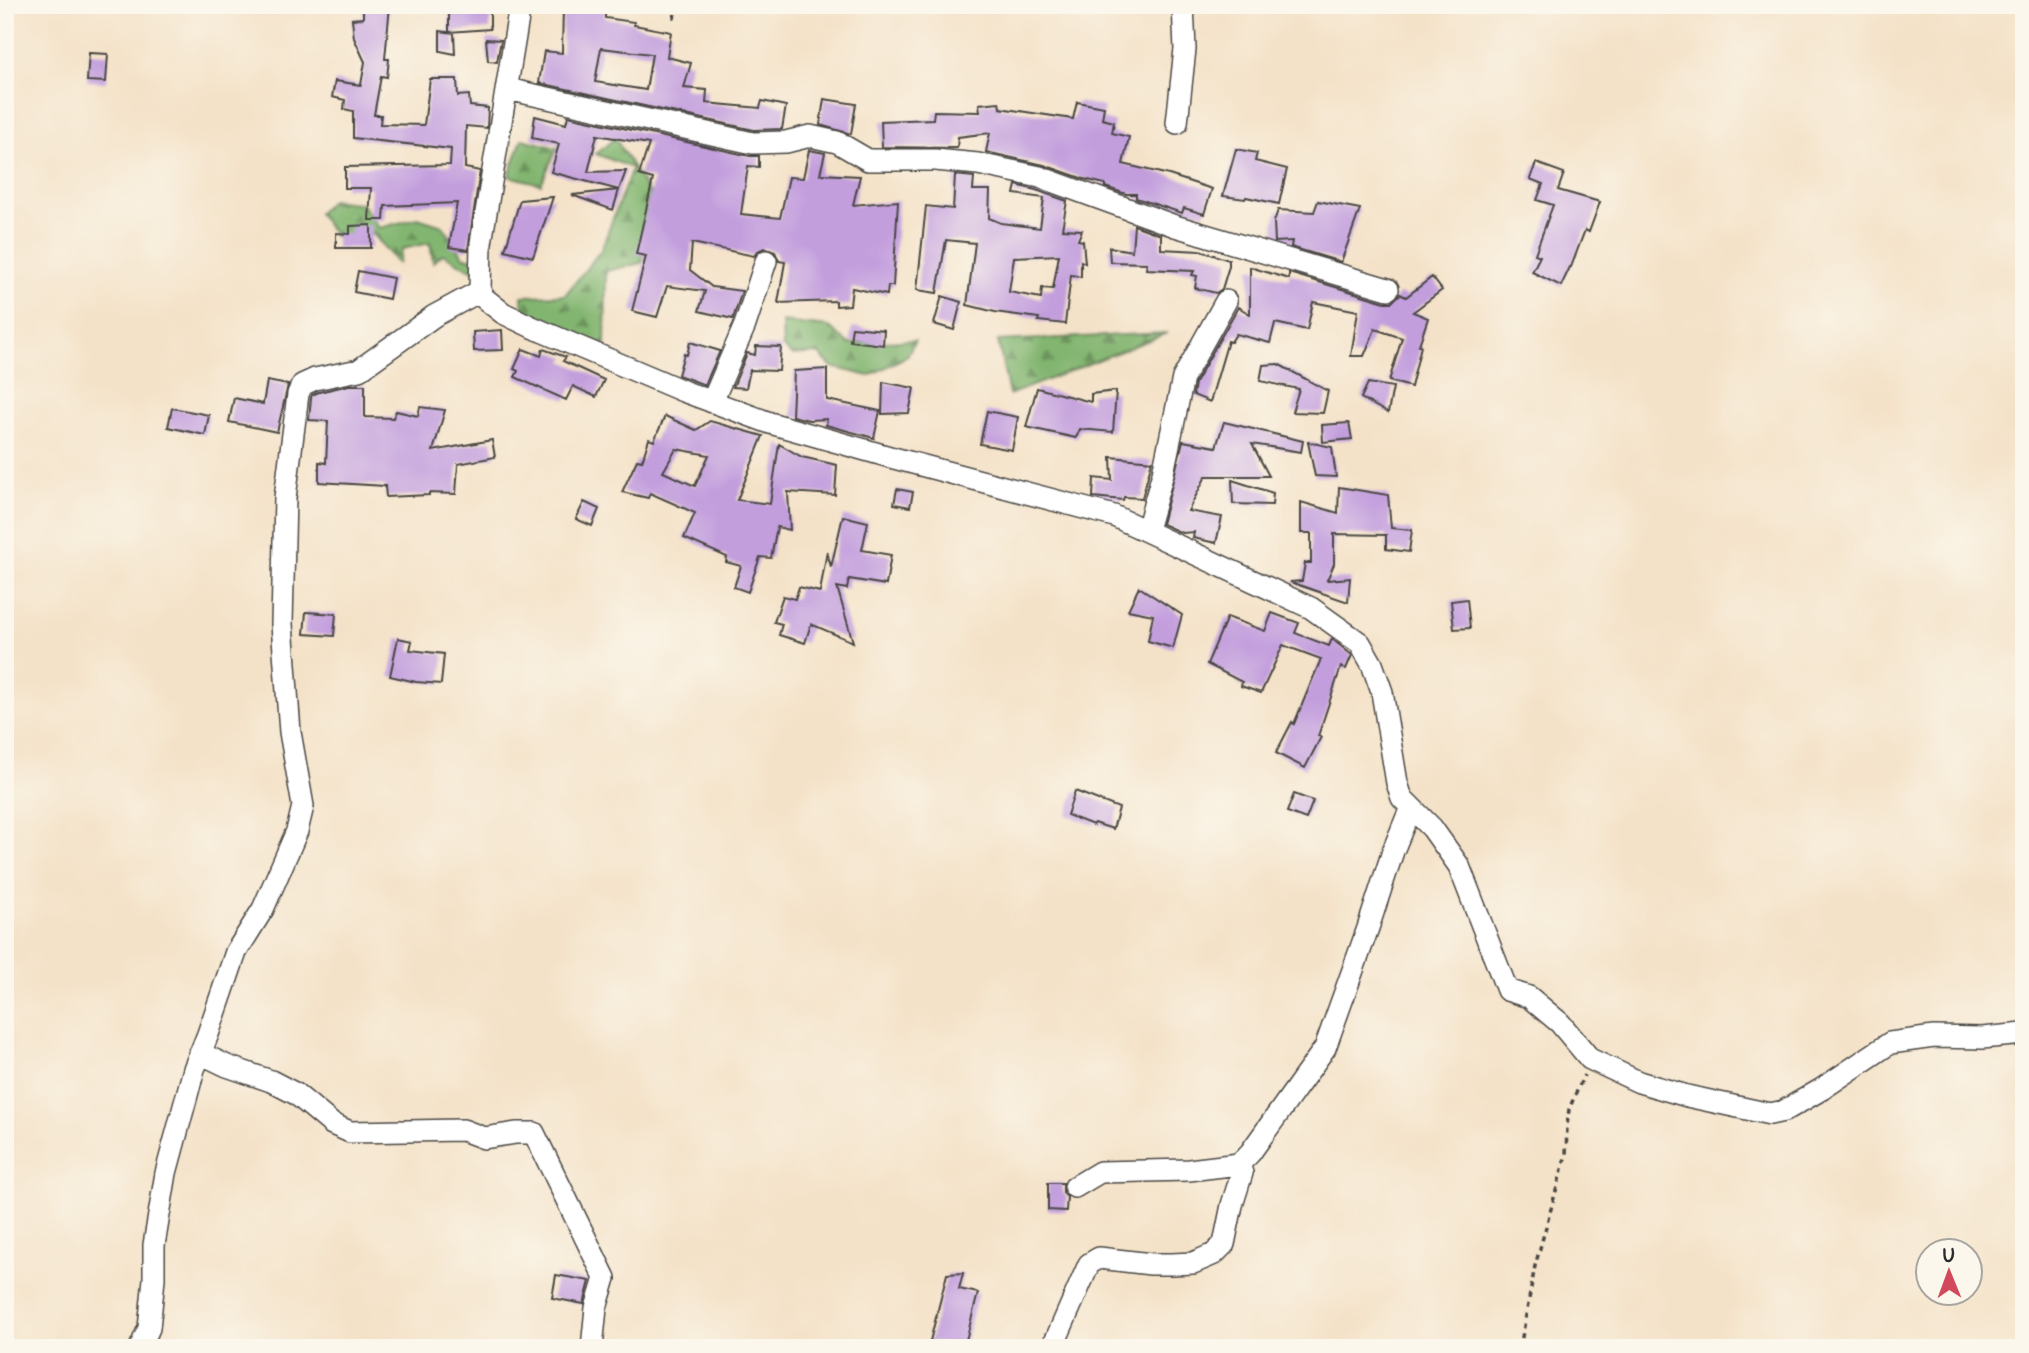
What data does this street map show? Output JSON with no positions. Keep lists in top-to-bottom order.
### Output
{
  "north": "top"
}
